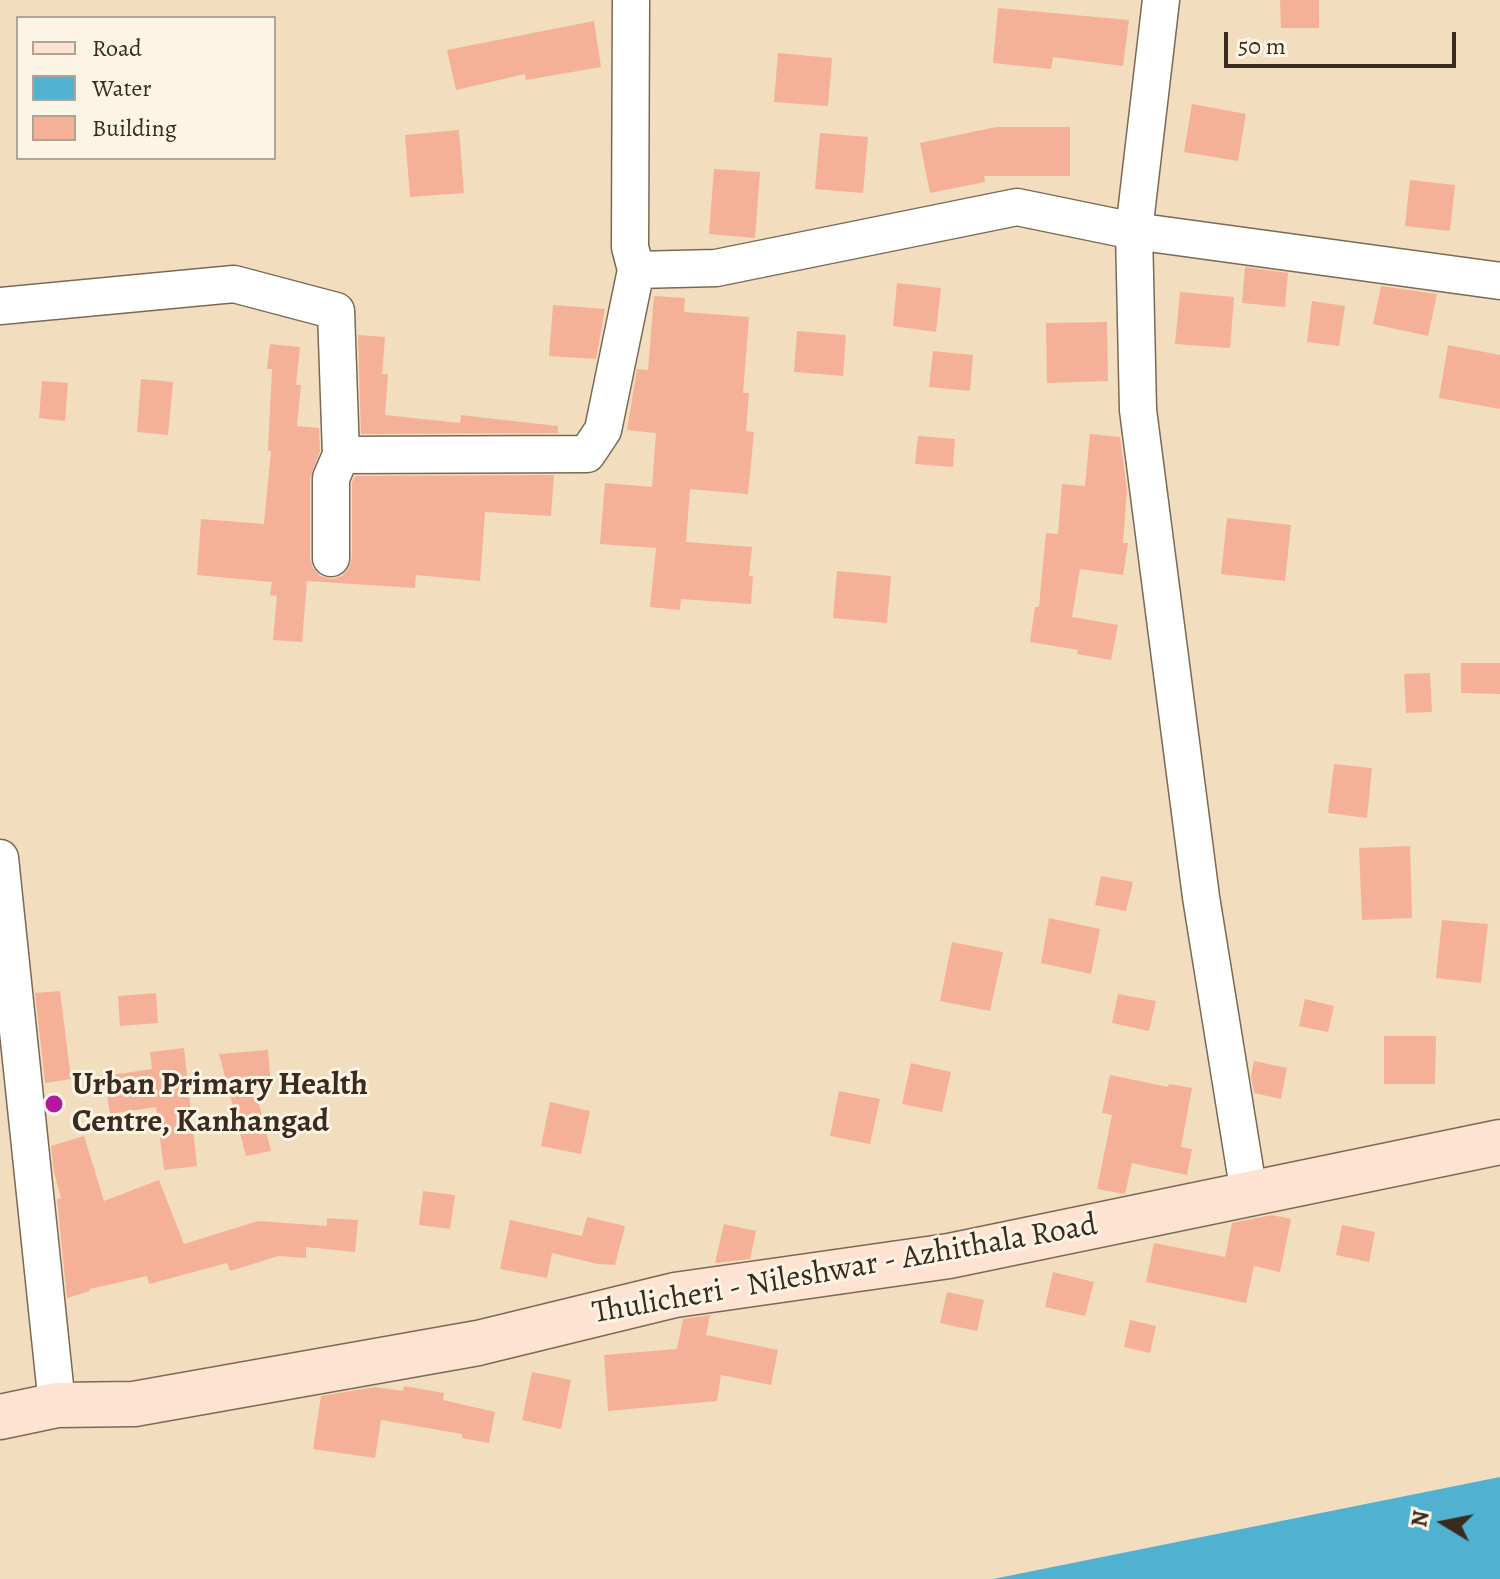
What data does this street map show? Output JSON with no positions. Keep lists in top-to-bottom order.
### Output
{
  "streets": {
    "main road": ["Thulicheri - Nileshwar - Azhithala Road"]
  },
  "places": ["Urban Primary Health Centre, Kanhangad"],
  "legend": ["Road", "Water", "Building"],
  "scale_bar": "50 m",
  "north": "left"
}
